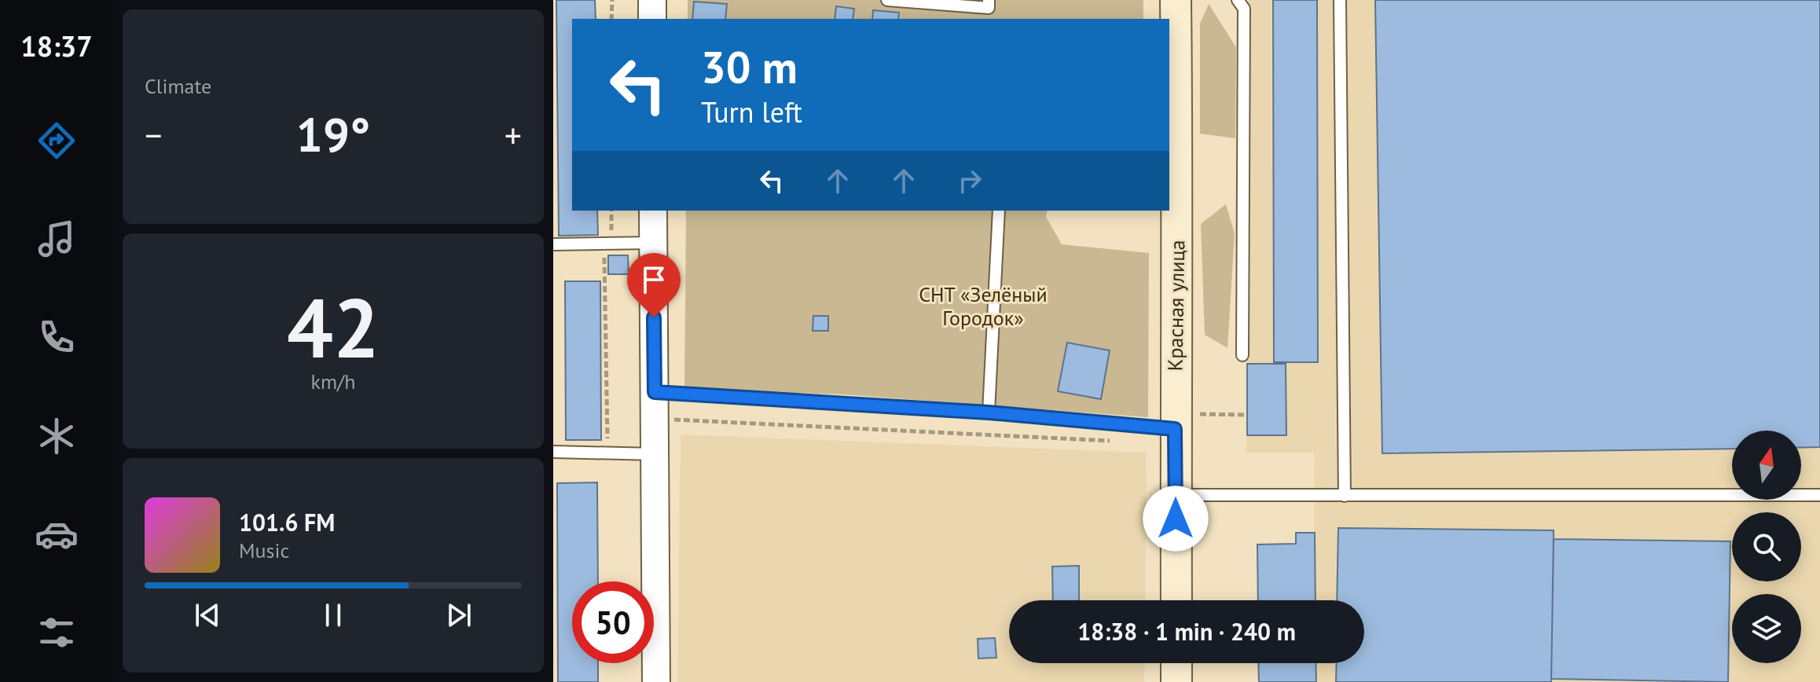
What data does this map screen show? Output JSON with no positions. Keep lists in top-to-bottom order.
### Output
{
  "streets": {
    "main road": ["Красная улица"]
  },
  "parks": ["СНТ «Зелёный Городок»"],
  "north": "top",
  "page": {
    "tabs": "18:37",
    "tile": [
      "Climate",
      ["42", "km/h"]
    ],
    "turn": ["30 m", "Turn left"],
    "heat": ["−", "19°", "+"],
    "song": ["101.6 FM", "Music"],
    "limit": "50",
    "trip": "18:38 · 1 min · 240 m"
  }
}
